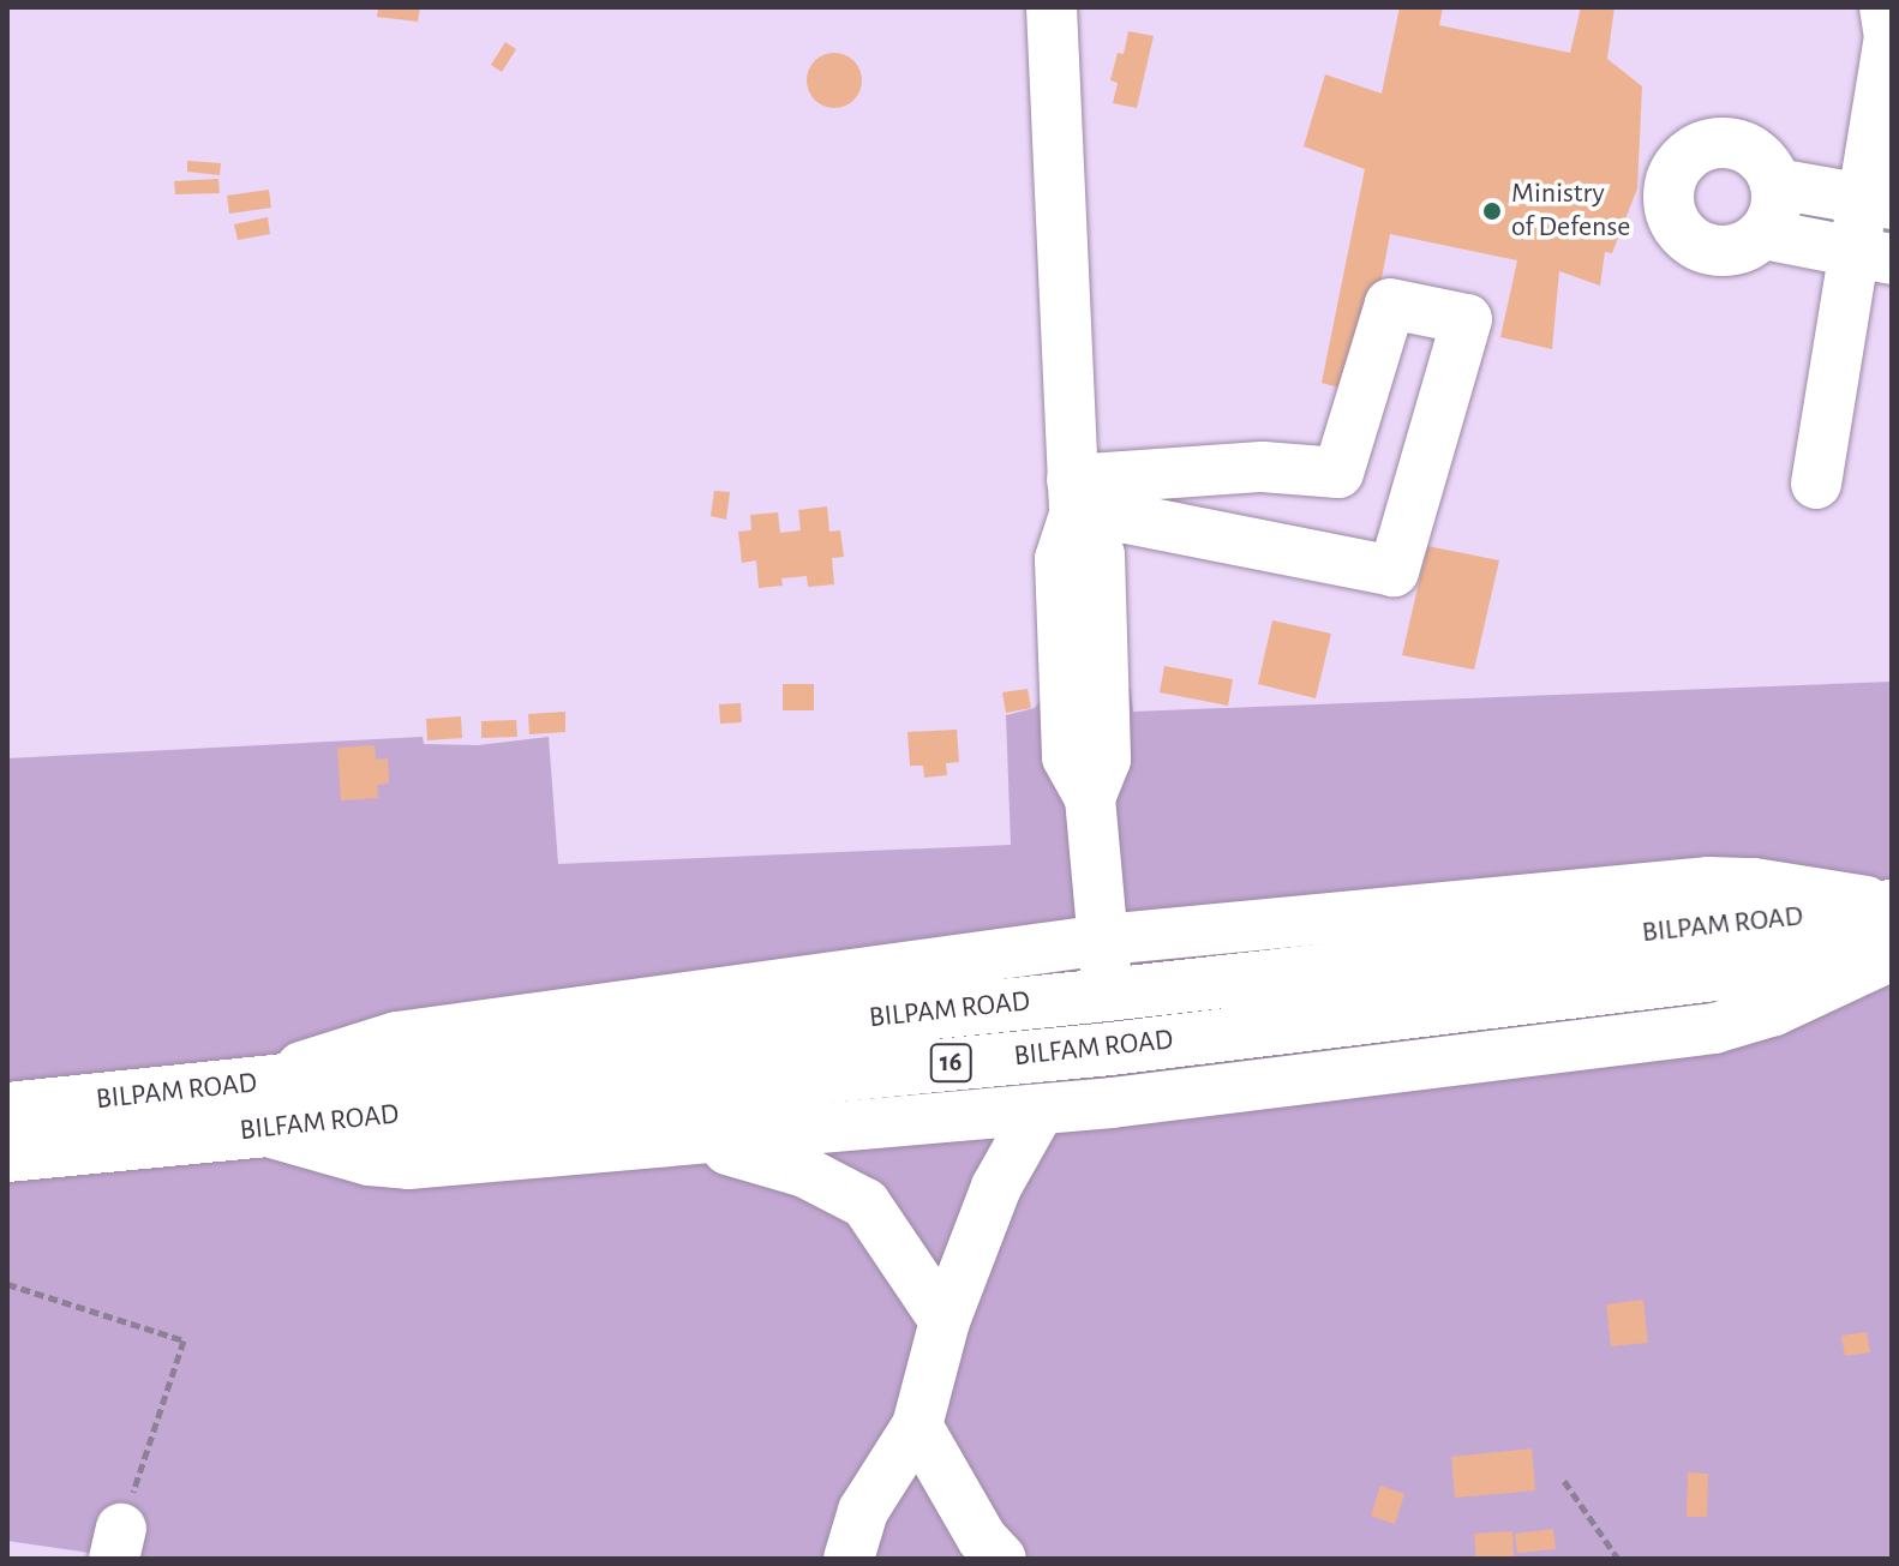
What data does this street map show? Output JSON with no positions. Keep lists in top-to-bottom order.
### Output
{
  "streets": {
    "main road": ["BILPAM ROAD", "BILFAM ROAD", "16"]
  },
  "crossings": [
    ["BILPAM ROAD", "BILFAM ROAD"]
  ],
  "places": ["Ministry of Defense"]
}
